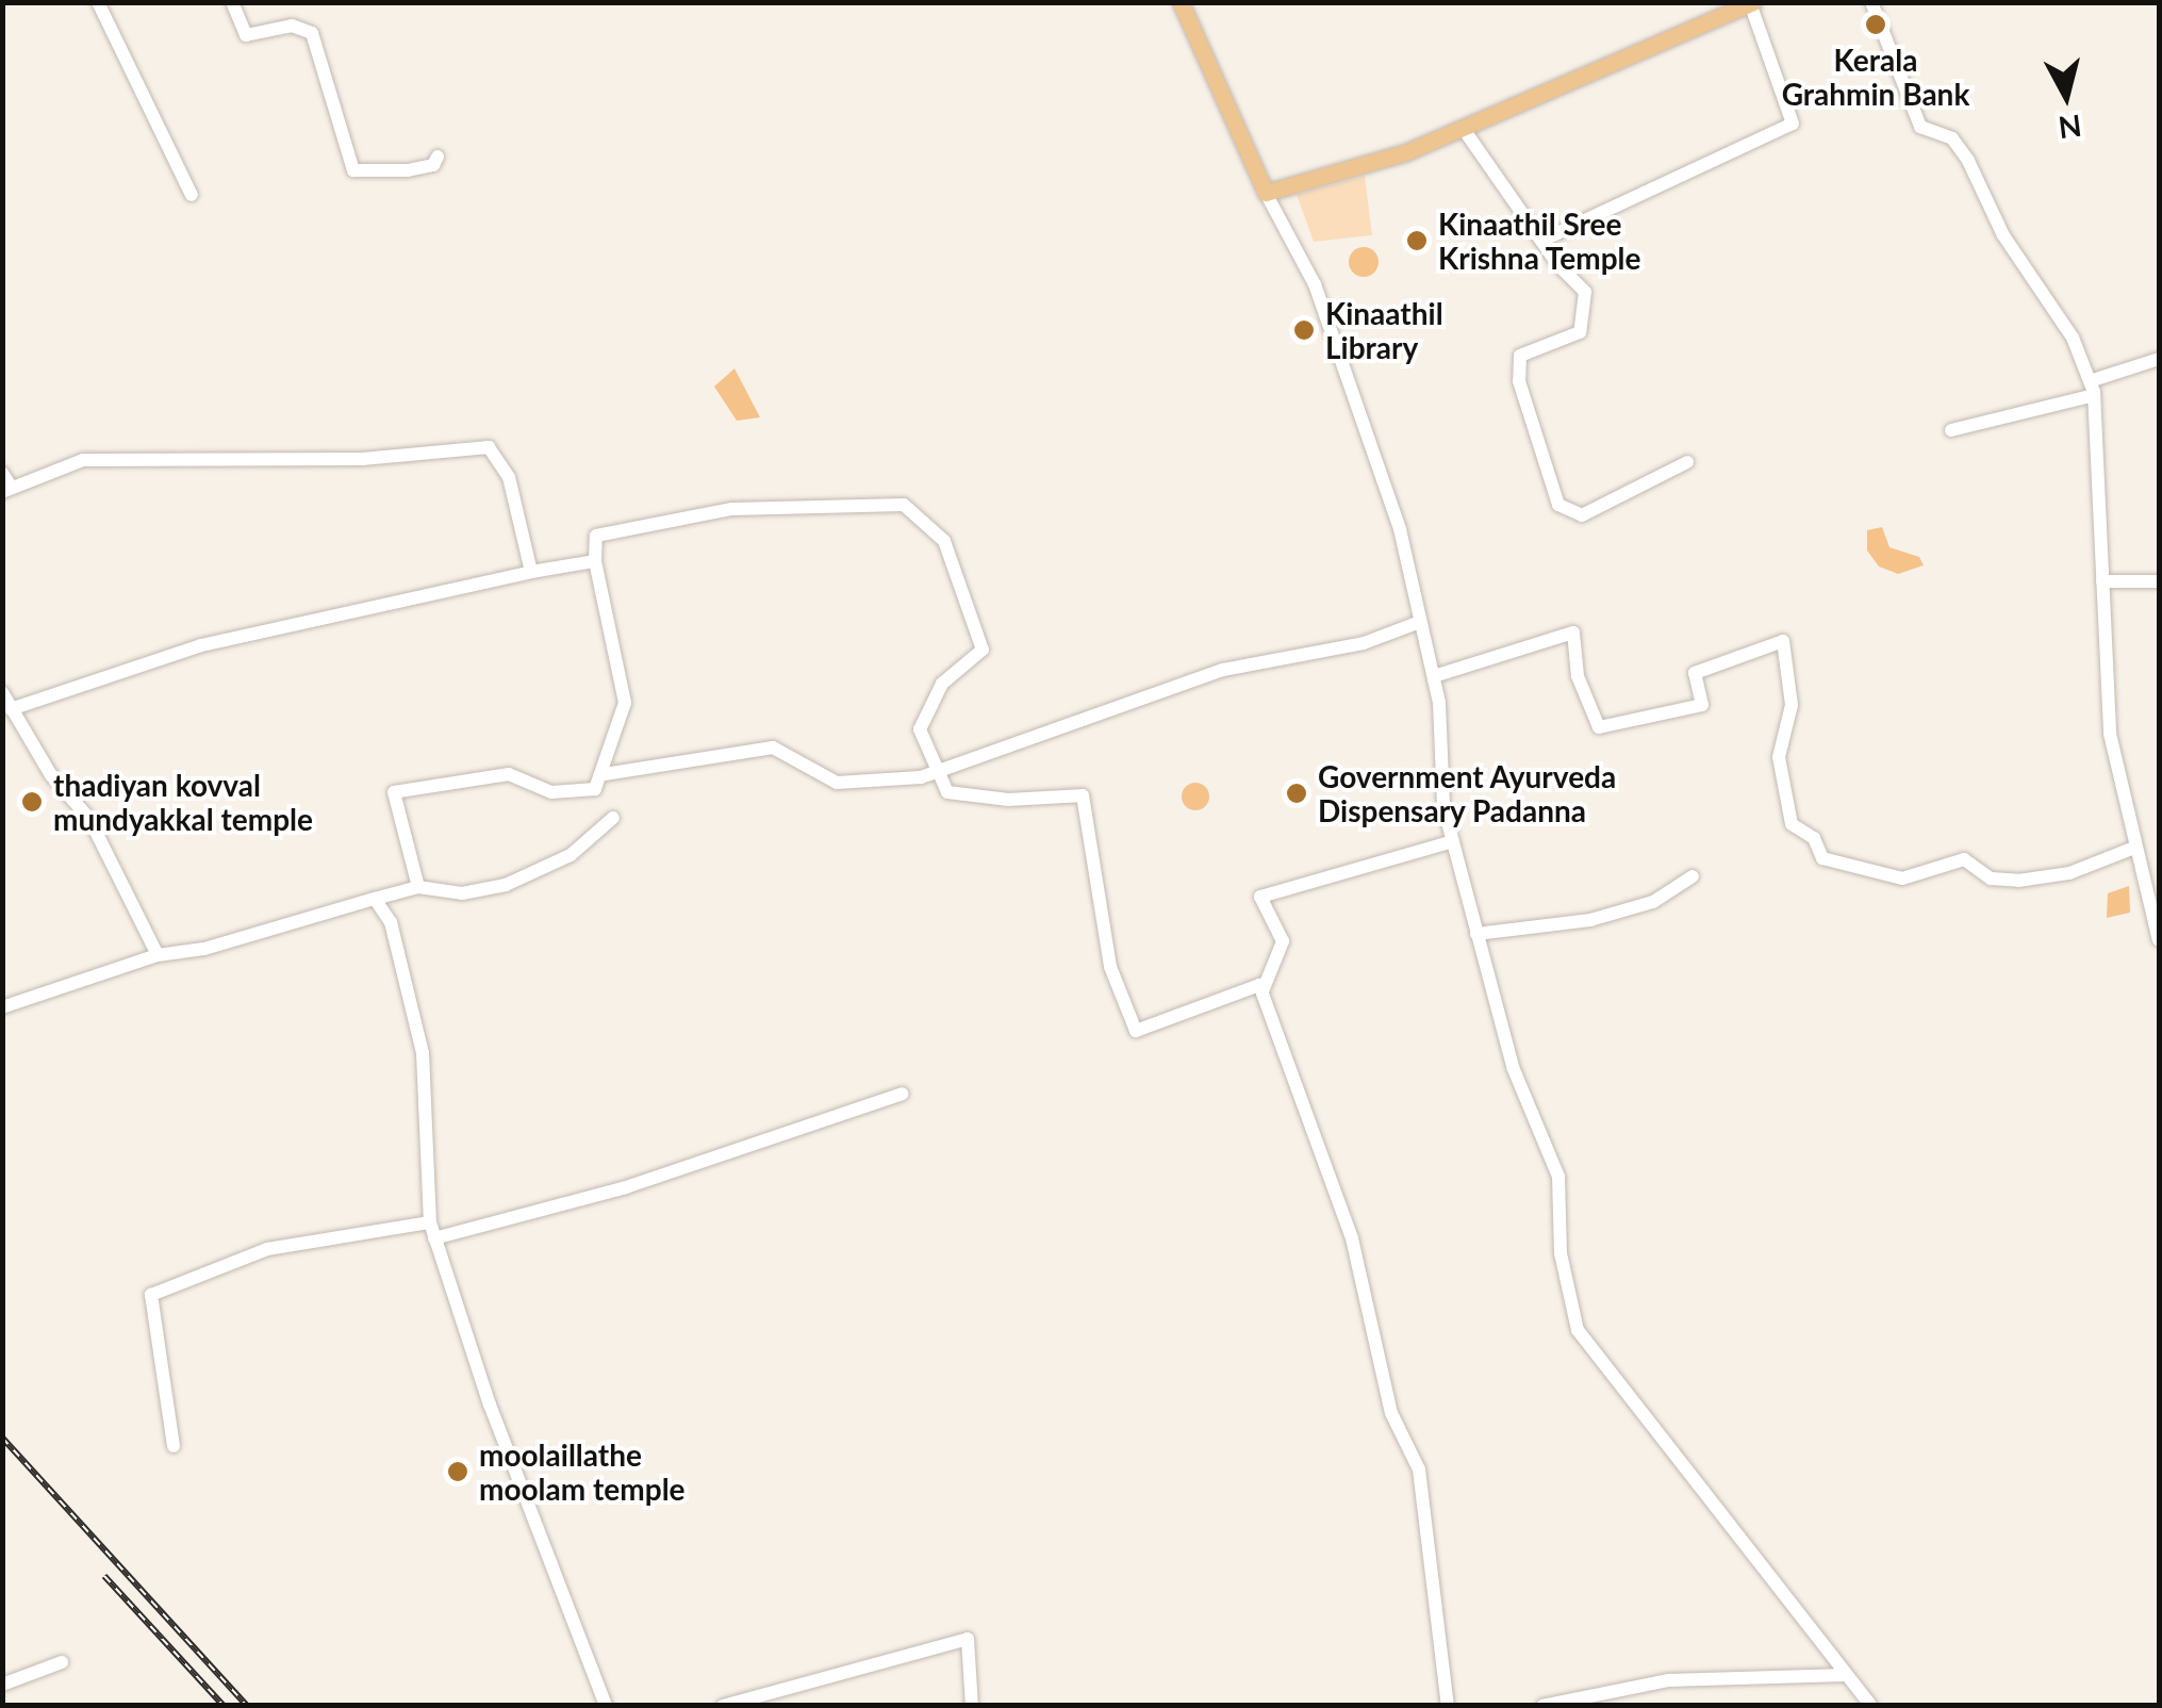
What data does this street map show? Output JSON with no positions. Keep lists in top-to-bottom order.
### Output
{
  "places": [
    "Kerala Grahmin Bank",
    "Kinaathil Sree Krishna Temple",
    "Kinaathil Library",
    "Government Ayurveda Dispensary Padanna",
    "thadiyan kovval mundyakkal temple",
    "moolaillathe moolam temple"
  ],
  "north": "bottom"
}
